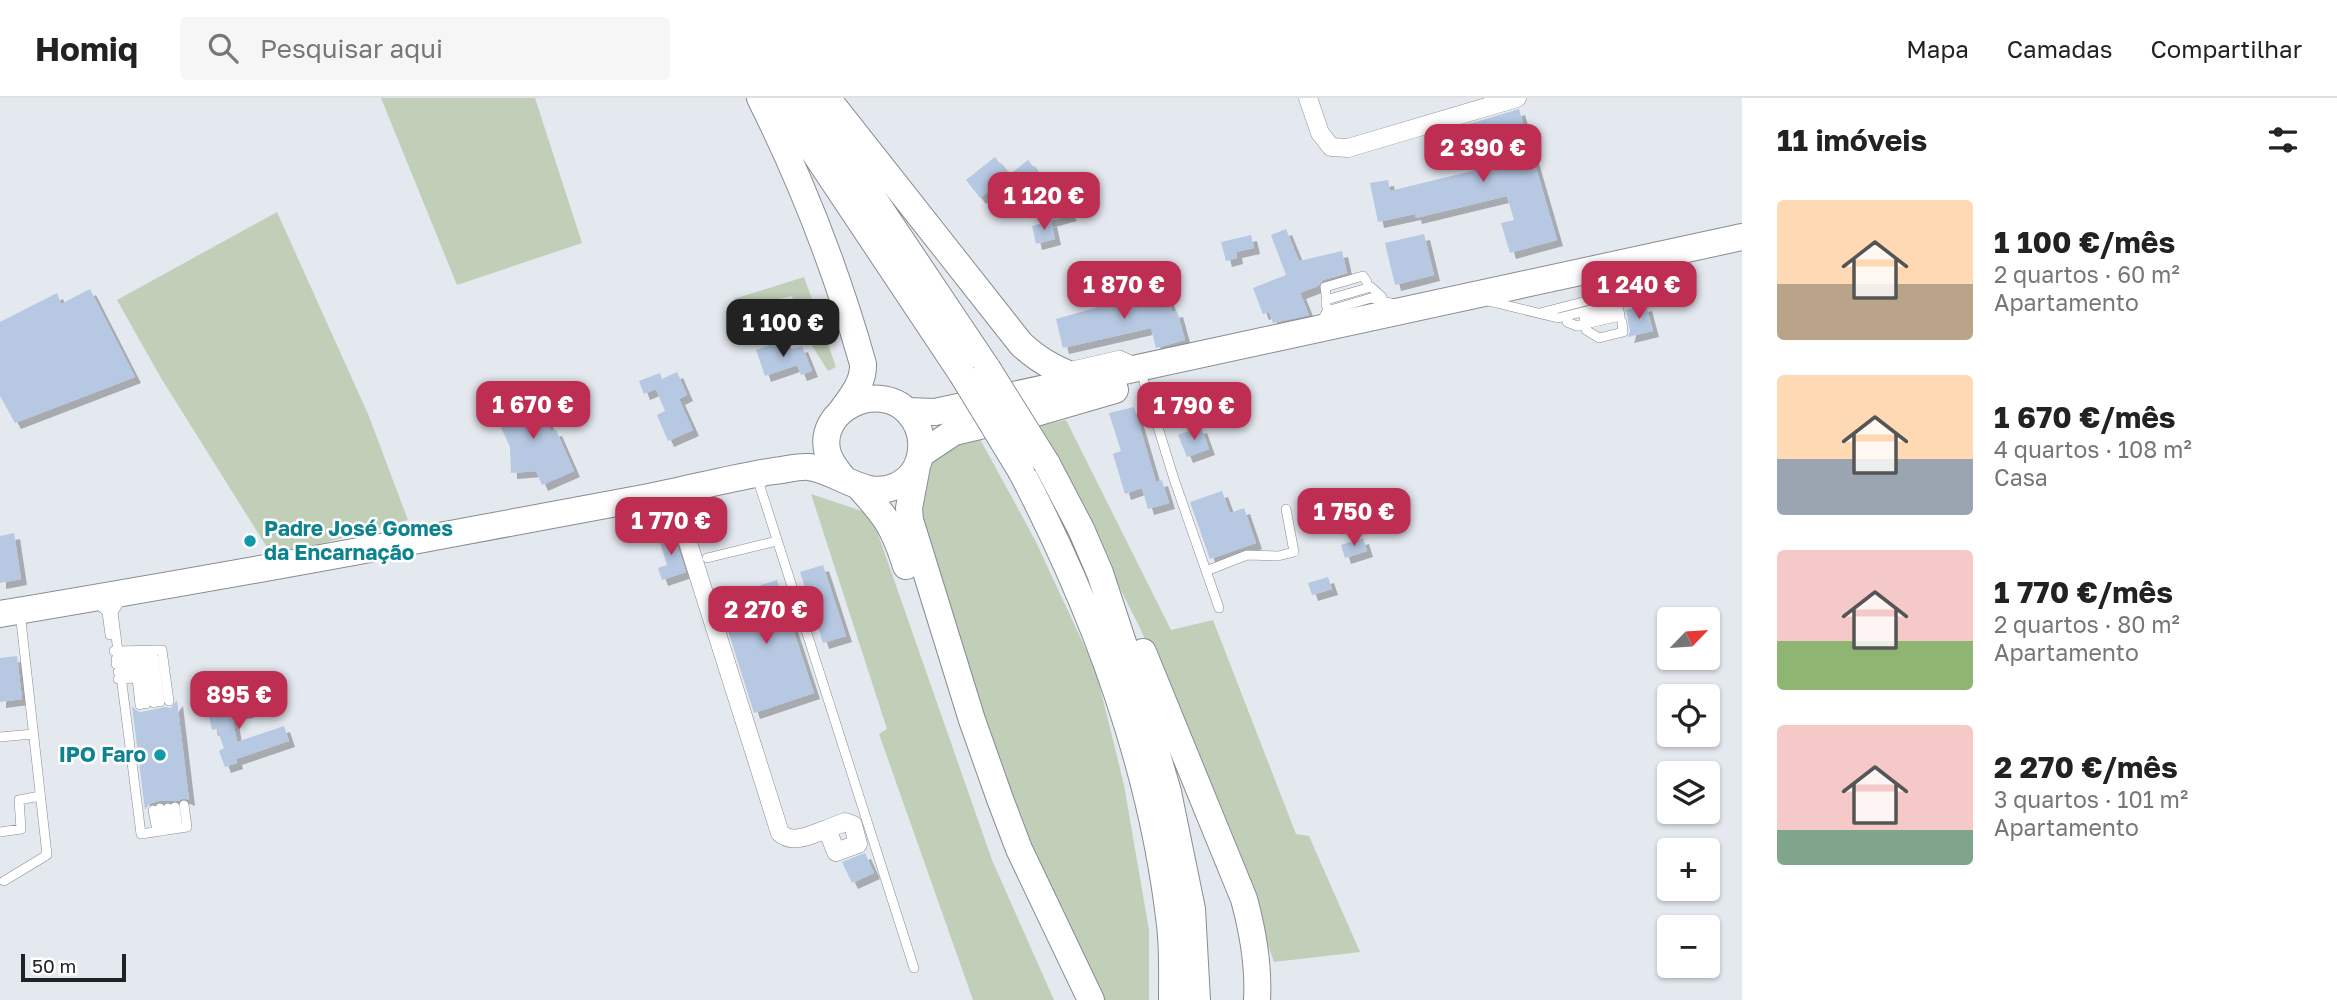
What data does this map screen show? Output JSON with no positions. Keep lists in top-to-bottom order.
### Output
{
  "places": ["Padre José Gomes da Encarnação", "IPO Faro"],
  "scale_bar": "50 m",
  "north": "top right",
  "page": {
    "header": "Homiq",
    "search": "Pesquisar aqui",
    "nav": ["Mapa", "Camadas", "Compartilhar"],
    "heading": "11 imóveis",
    "price": [
      "2 390 €",
      "1 120 €",
      "1 870 €",
      "1 240 €",
      "1 100 €",
      "1 670 €",
      "1 790 €",
      "1 750 €",
      "1 770 €",
      "2 270 €",
      "895 €"
    ],
    "list": [
      {
        "name": "1 100 €/mês",
        "note": "2 quartos · 60 m² · Apartamento"
      },
      {
        "name": "1 670 €/mês",
        "note": "4 quartos · 108 m² · Casa"
      },
      {
        "name": "1 770 €/mês",
        "note": "2 quartos · 80 m² · Apartamento"
      },
      {
        "name": "2 270 €/mês",
        "note": "3 quartos · 101 m² · Apartamento"
      }
    ],
    "map_buttons": ["+", "−"],
    "scale": "50 m"
  }
}
